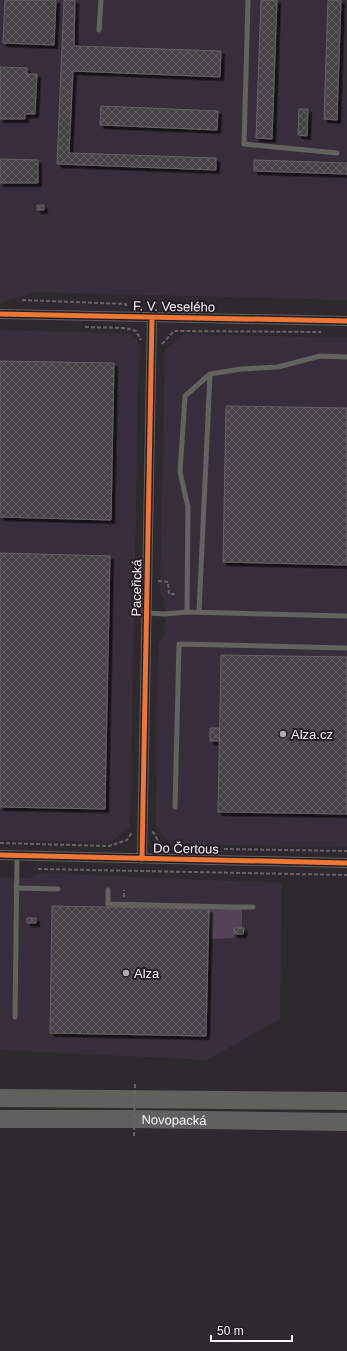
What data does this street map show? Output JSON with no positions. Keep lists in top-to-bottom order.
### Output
{
  "streets": {
    "highway": ["Novopacká"],
    "street": ["F. V. Veselého", "Paceřická", "Do Čertous"]
  },
  "crossings": [
    ["F. V. Veselého", "Paceřická"],
    ["Paceřická", "Do Čertous"]
  ],
  "places": ["Alza.cz", "Alza"],
  "scale_bar": "50 m"
}
